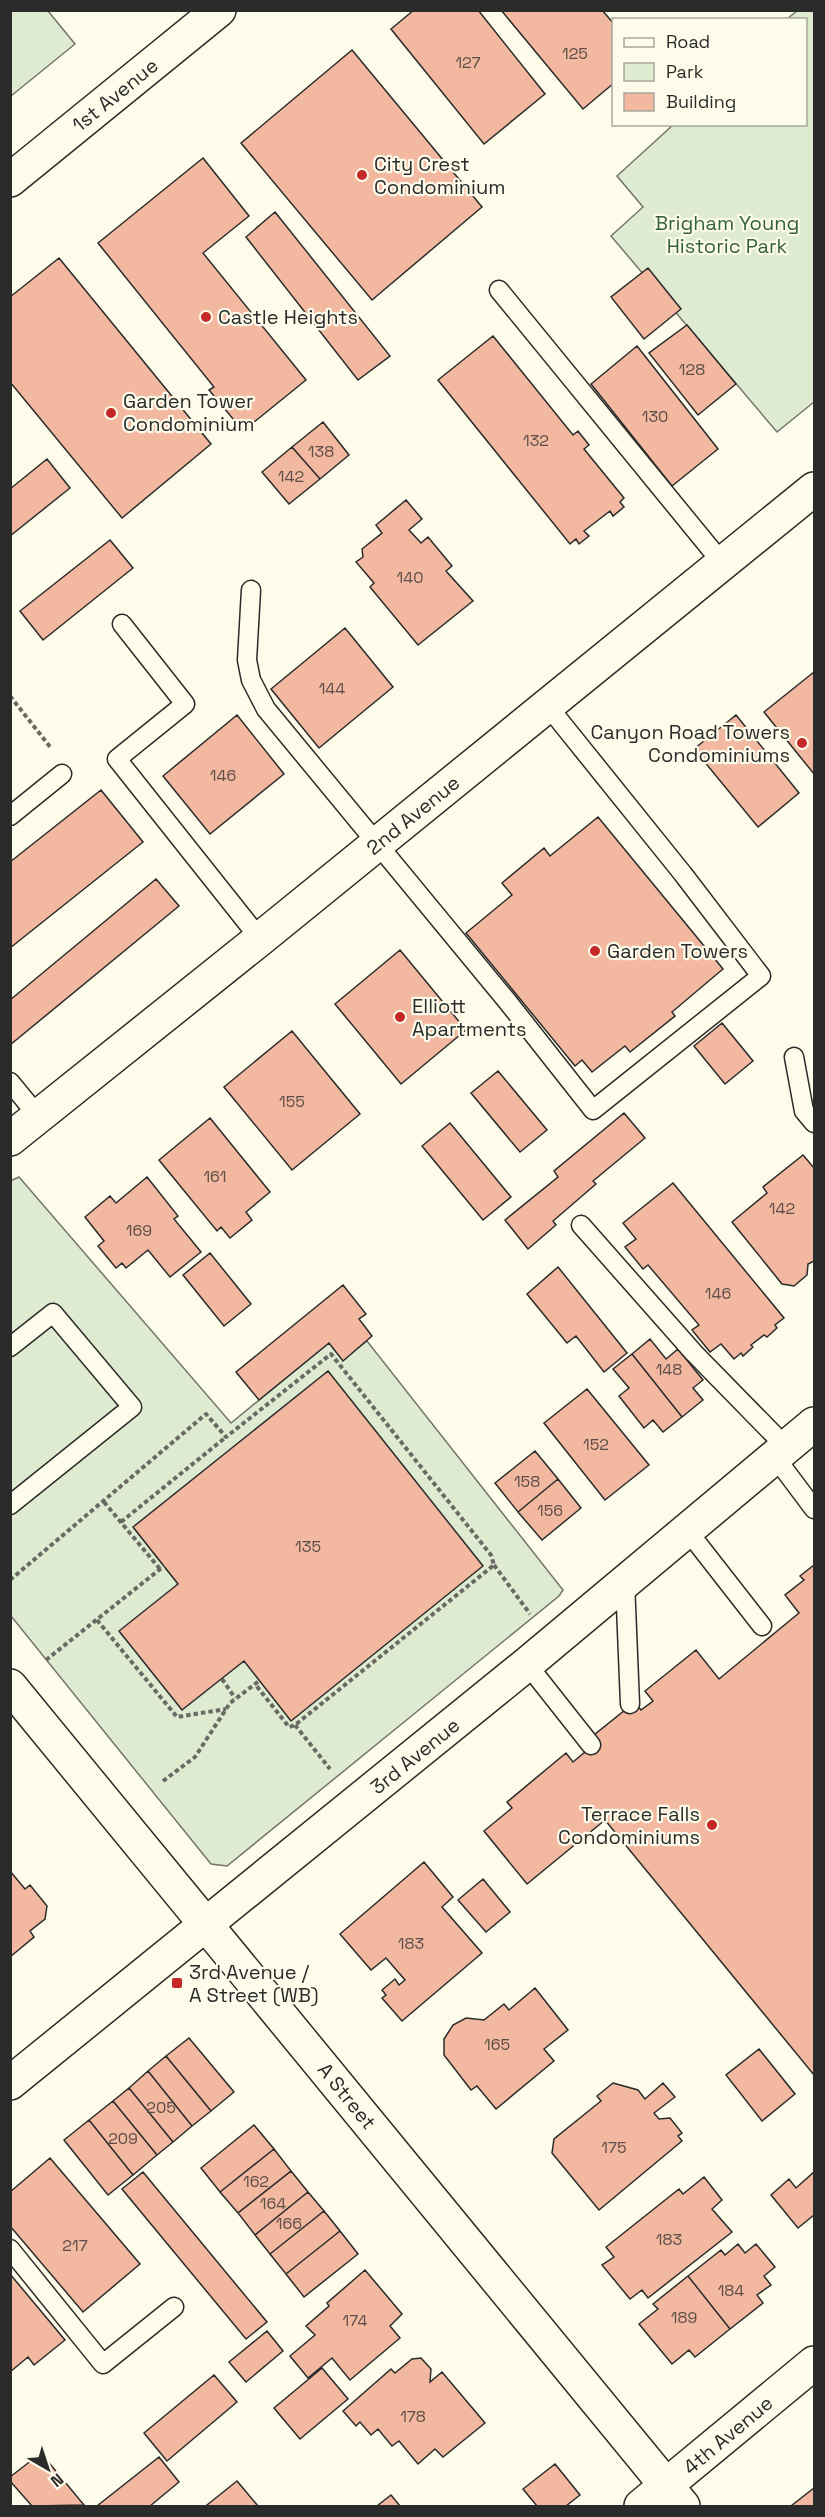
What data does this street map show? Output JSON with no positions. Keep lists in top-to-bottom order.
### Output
{
  "streets": {
    "street": [
      "1st Avenue",
      "2nd Avenue",
      "3rd Avenue",
      "A Street",
      "4th Avenue"
    ]
  },
  "crossings": [
    ["3rd Avenue", "A Street"],
    ["A Street", "4th Avenue"]
  ],
  "parks": ["Brigham Young Historic Park"],
  "places": {
    "other": [
      "City Crest Condominium",
      "Castle Heights",
      "Garden Tower Condominium",
      "Canyon Road Towers Condominiums",
      "Garden Towers",
      "Elliott Apartments",
      "Terrace Falls Condominiums"
    ],
    "transit": ["3rd Avenue / A Street (WB)"]
  },
  "house_numbers": [
    "125",
    "127",
    "128",
    "130",
    "132",
    "138",
    "142",
    "140",
    "144",
    "146",
    "155",
    "161",
    "142",
    "169",
    "146",
    "148",
    "152",
    "158",
    "156",
    "135",
    "183",
    "165",
    "205",
    "209",
    "175",
    "162",
    "164",
    "166",
    "183",
    "217",
    "184",
    "189",
    "174",
    "178"
  ],
  "legend": ["Road", "Park", "Building"],
  "north": "bottom right"
}
